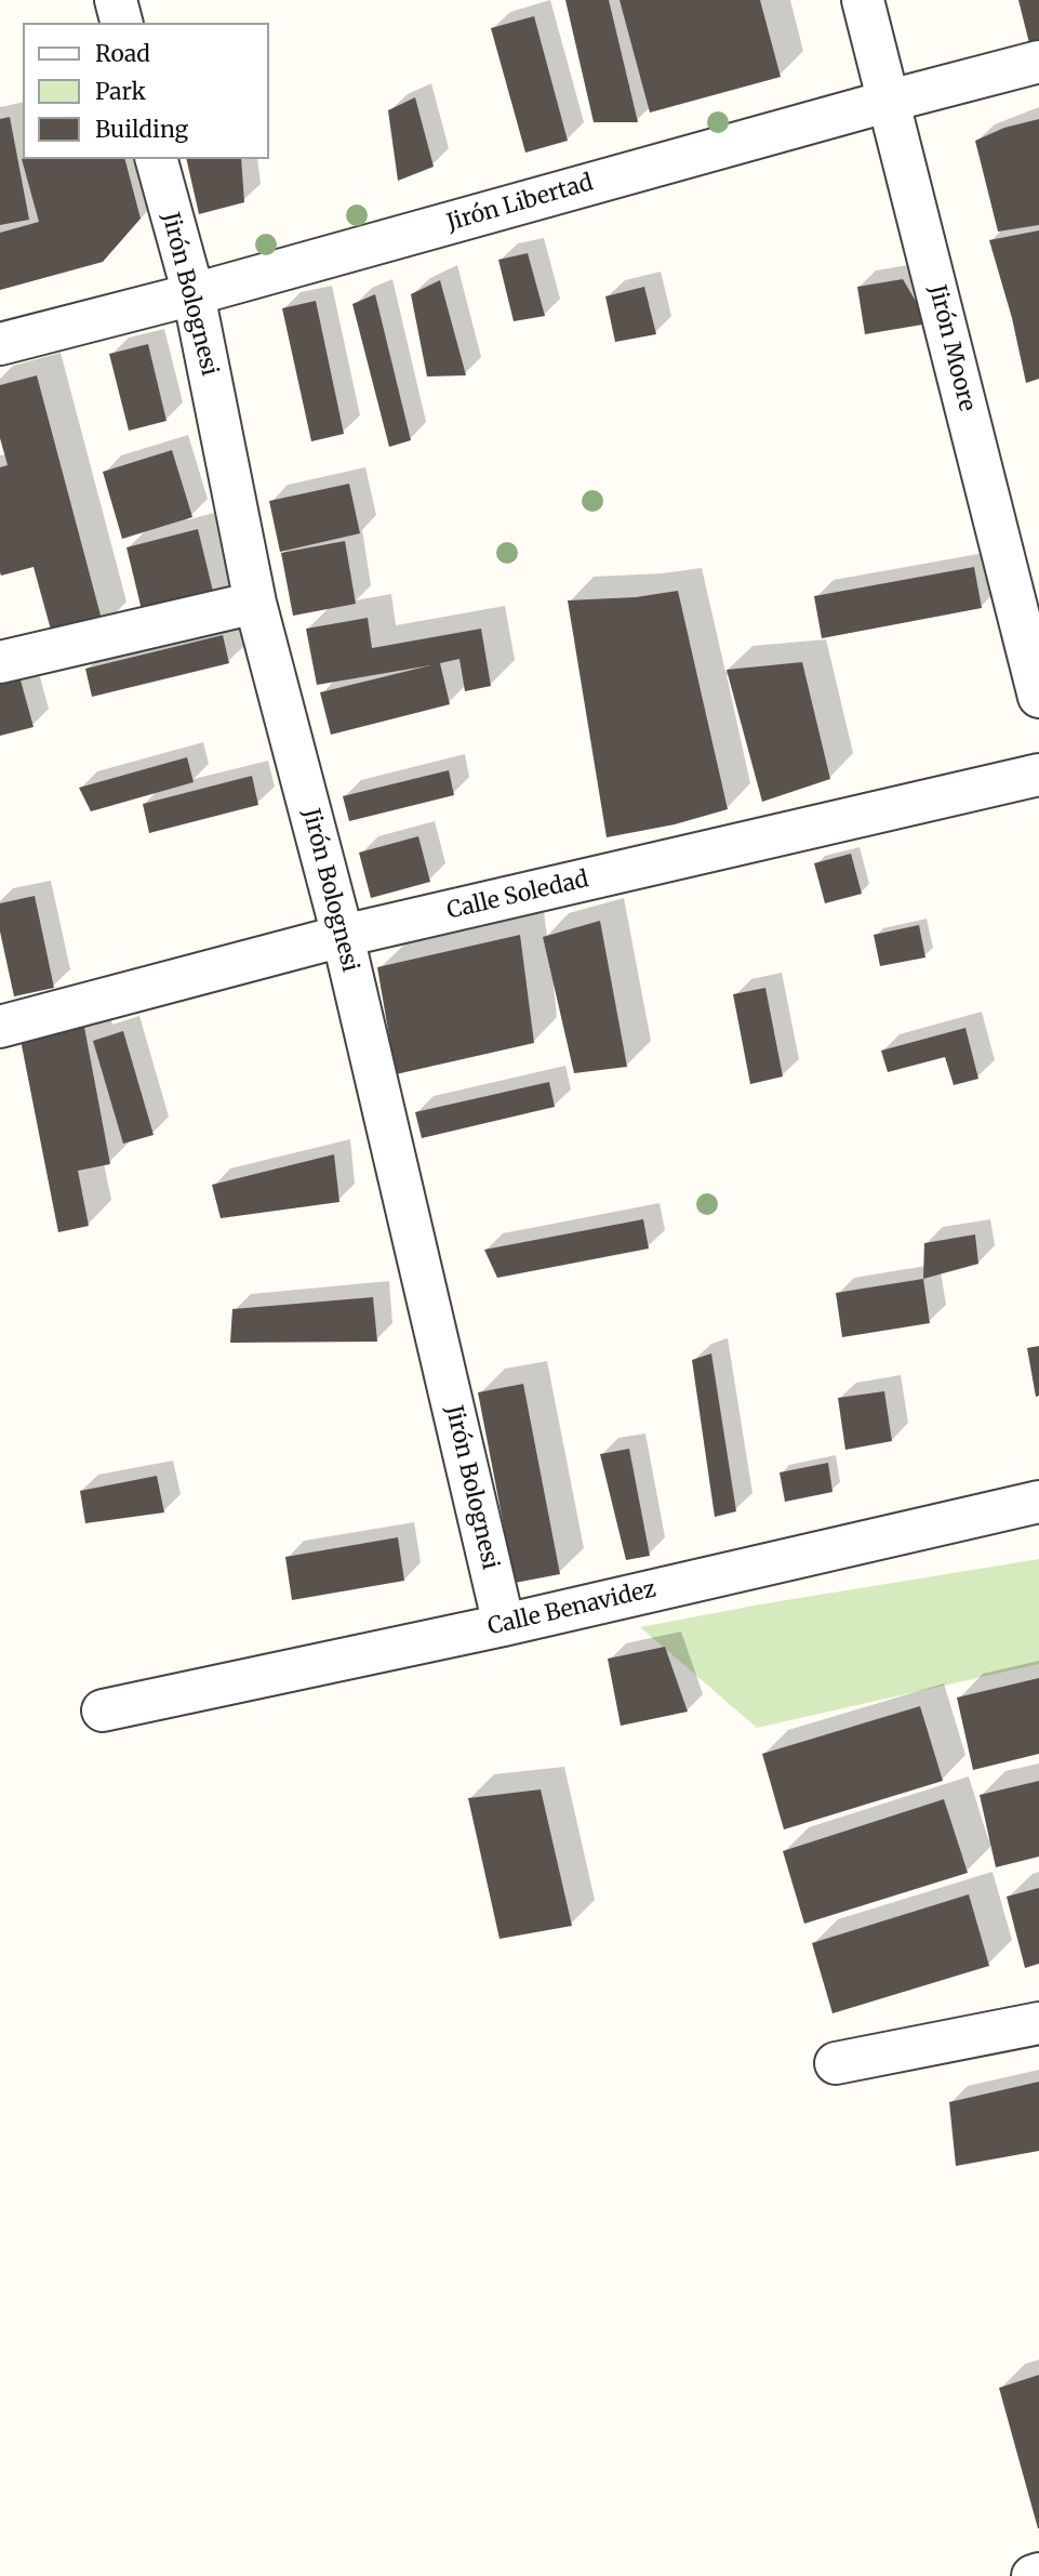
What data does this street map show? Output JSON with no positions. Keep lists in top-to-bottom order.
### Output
{
  "streets": {
    "street": [
      "Jirón Libertad",
      "Jirón Bolognesi",
      "Jirón Moore",
      "Calle Soledad",
      "Calle Benavidez"
    ]
  },
  "crossings": [
    ["Jirón Libertad", "Jirón Bolognesi"],
    ["Jirón Libertad", "Jirón Moore"],
    ["Jirón Bolognesi", "Calle Soledad"],
    ["Jirón Bolognesi", "Calle Benavidez"]
  ],
  "legend": ["Road", "Park", "Building"]
}
